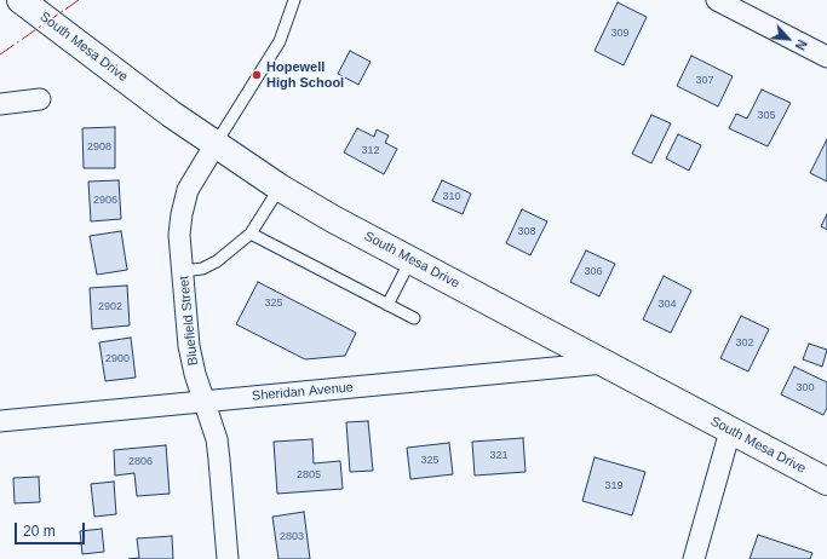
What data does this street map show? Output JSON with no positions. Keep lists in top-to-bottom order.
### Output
{
  "streets": {
    "main road": ["South Mesa Drive"],
    "street": ["Bluefield Street", "Sheridan Avenue"]
  },
  "crossings": [
    ["South Mesa Drive", "Bluefield Street"],
    ["South Mesa Drive", "Sheridan Avenue"],
    ["Bluefield Street", "Sheridan Avenue"]
  ],
  "places": ["Hopewell High School"],
  "house_numbers": [
    "309",
    "307",
    "305",
    "2908",
    "312",
    "310",
    "2906",
    "308",
    "306",
    "325",
    "304",
    "2902",
    "302",
    "2900",
    "300",
    "321",
    "325",
    "2806",
    "2805",
    "319",
    "2803"
  ],
  "scale_bar": "20 m",
  "north": "bottom right"
}
